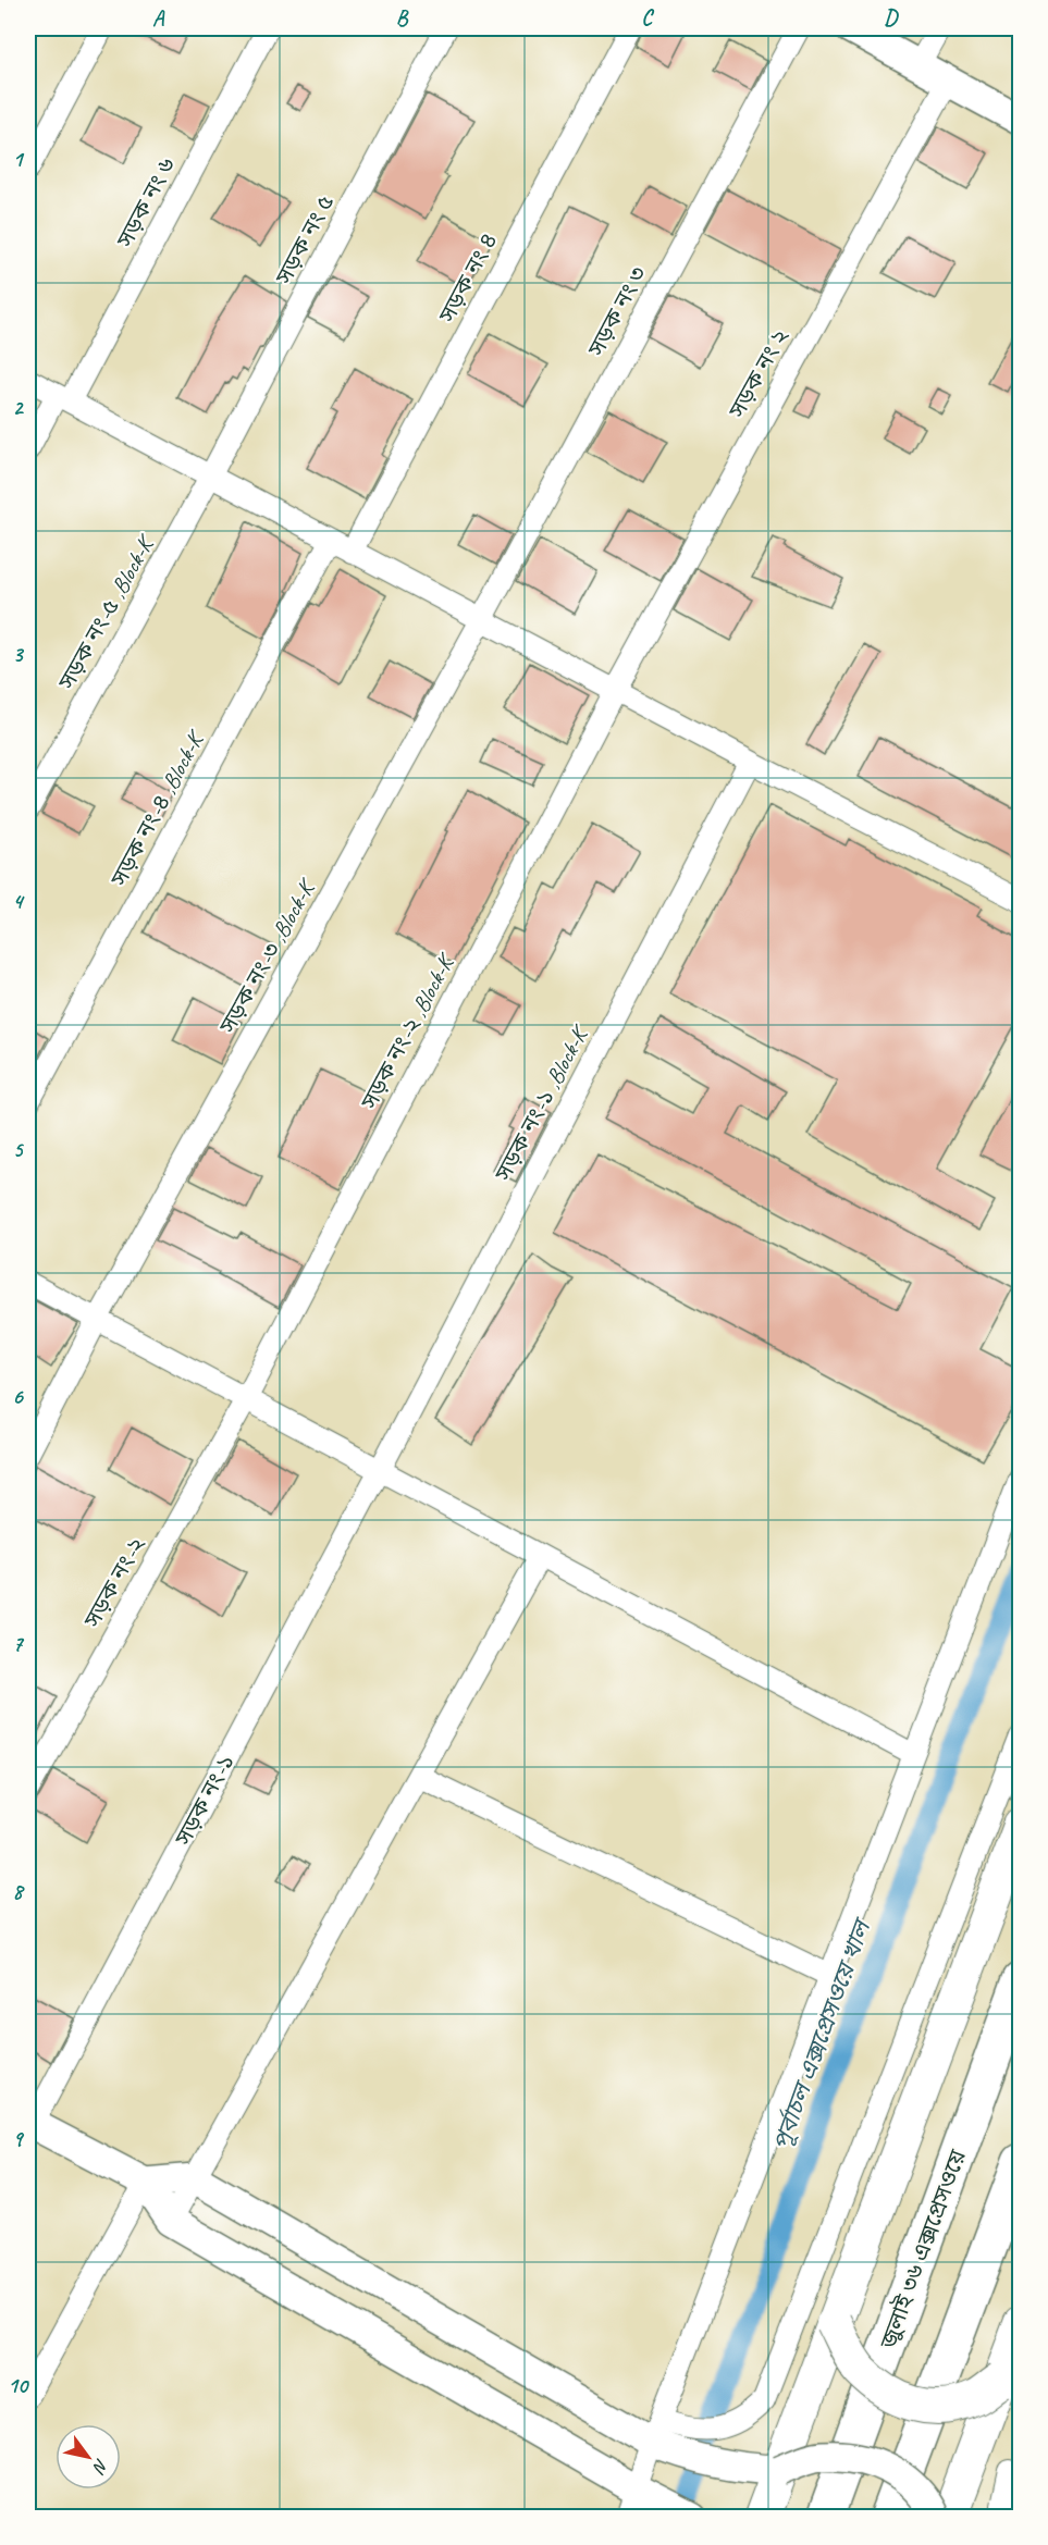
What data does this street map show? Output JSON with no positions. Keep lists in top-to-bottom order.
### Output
{
  "streets": {
    "highway": ["জুলাই ৩৬ এক্সপ্রেসওয়ে"],
    "street": [
      "সড়ক নং ৬",
      "সড়ক নং ৫",
      "সড়ক নং ৪",
      "সড়ক নং ৩",
      "সড়ক নং ২",
      "সড়ক নং-৫ ,Block-K",
      "সড়ক নং-৪ ,Block-K",
      "সড়ক নং-৩ ,Block-K",
      "সড়ক নং-২ ,Block-K",
      "সড়ক নং-১ ,Block-K",
      "সড়ক নং-২",
      "সড়ক নং-১"
    ]
  },
  "crossings": [
    ["সড়ক নং ৫", "সড়ক নং-৫ ,Block-K"],
    ["সড়ক নং ৩", "সড়ক নং-৩ ,Block-K"],
    ["সড়ক নং ২", "সড়ক নং-২ ,Block-K"],
    ["সড়ক নং-২ ,Block-K", "সড়ক নং-২"],
    ["সড়ক নং-১ ,Block-K", "সড়ক নং-১"]
  ],
  "water": ["পূর্বাচল এক্সপ্রেসওয়ে খাল"],
  "north": "bottom right",
  "grid": {
    "columns": [
      "A",
      "B",
      "C",
      "D"
    ],
    "rows": [
      "1",
      "2",
      "3",
      "4",
      "5",
      "6",
      "7",
      "8",
      "9",
      "10"
    ]
  }
}
